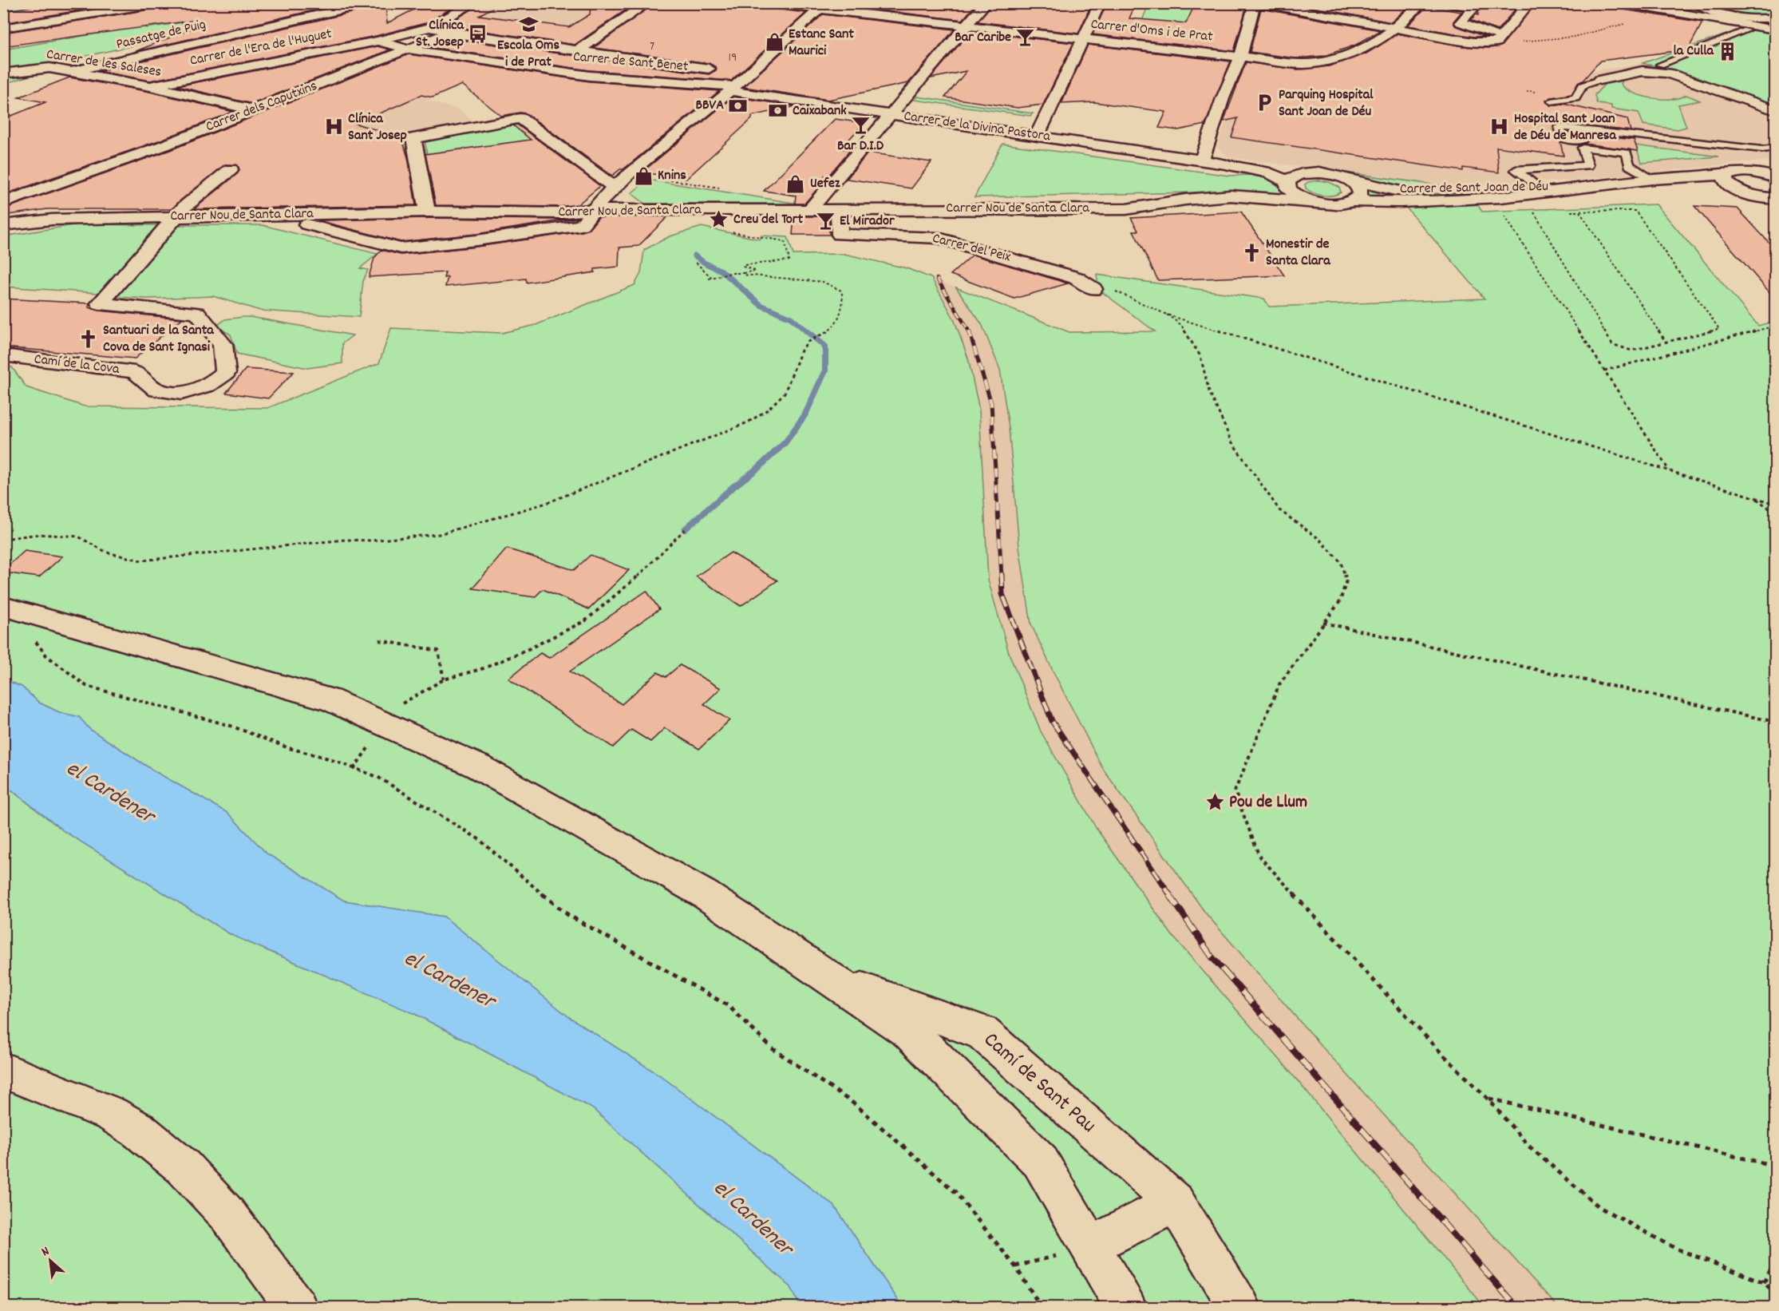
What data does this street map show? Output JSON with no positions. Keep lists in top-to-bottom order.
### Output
{
  "streets": {
    "street": [
      "Carrer d'Oms i de Prat",
      "Passatge de Puig",
      "Carrer de l'Era de l'Huguet",
      "Carrer de Sant Benet",
      "Carrer de les Saleses",
      "Carrer dels Caputxins",
      "Carrer de la Divina Pastora",
      "Carrer de Sant Joan de Déu",
      "Carrer Nou de Santa Clara",
      "Carrer del Peix",
      "Camí de la Cova",
      "Camí de Sant Pau"
    ]
  },
  "crossings": [
    ["Passatge de Puig", "Carrer de les Saleses"],
    ["Carrer de l'Era de l'Huguet", "Carrer de Sant Benet"],
    ["Carrer de l'Era de l'Huguet", "Carrer de les Saleses"],
    ["Carrer de l'Era de l'Huguet", "Carrer dels Caputxins"],
    ["Carrer de Sant Benet", "Carrer dels Caputxins"],
    ["Carrer de Sant Benet", "Carrer de la Divina Pastora"],
    ["Carrer de les Saleses", "Carrer dels Caputxins"],
    ["Carrer de la Divina Pastora", "Carrer de Sant Joan de Déu"],
    ["Carrer de la Divina Pastora", "Carrer Nou de Santa Clara"],
    ["Carrer de Sant Joan de Déu", "Carrer Nou de Santa Clara"],
    ["Carrer Nou de Santa Clara", "Carrer del Peix"],
    ["Carrer Nou de Santa Clara", "Camí de la Cova"]
  ],
  "water": ["el Cardener"],
  "places": {
    "school or university": ["Escola Oms i de Prat"],
    "bus stop": ["Clínica St. Josep"],
    "bar": ["Bar Caribe", "Bar D.I.D", "El Mirador"],
    "shop": ["Estanc Sant Maurici", "Knins", "Uefez"],
    "building": ["la Culla"],
    "parking": ["Parquing Hospital Sant Joan de Déu"],
    "bank": ["BBVA", "Caixabank"],
    "hospital": ["Clínica Sant Josep", "Hospital Sant Joan de Déu de Manresa"],
    "place": ["Creu del Tort", "Pou de Llum"],
    "church": ["Monestir de Santa Clara", "Santuari de la Santa Cova de Sant Ignasi"]
  },
  "house_numbers": ["7", "19"],
  "north": "top left"
}
